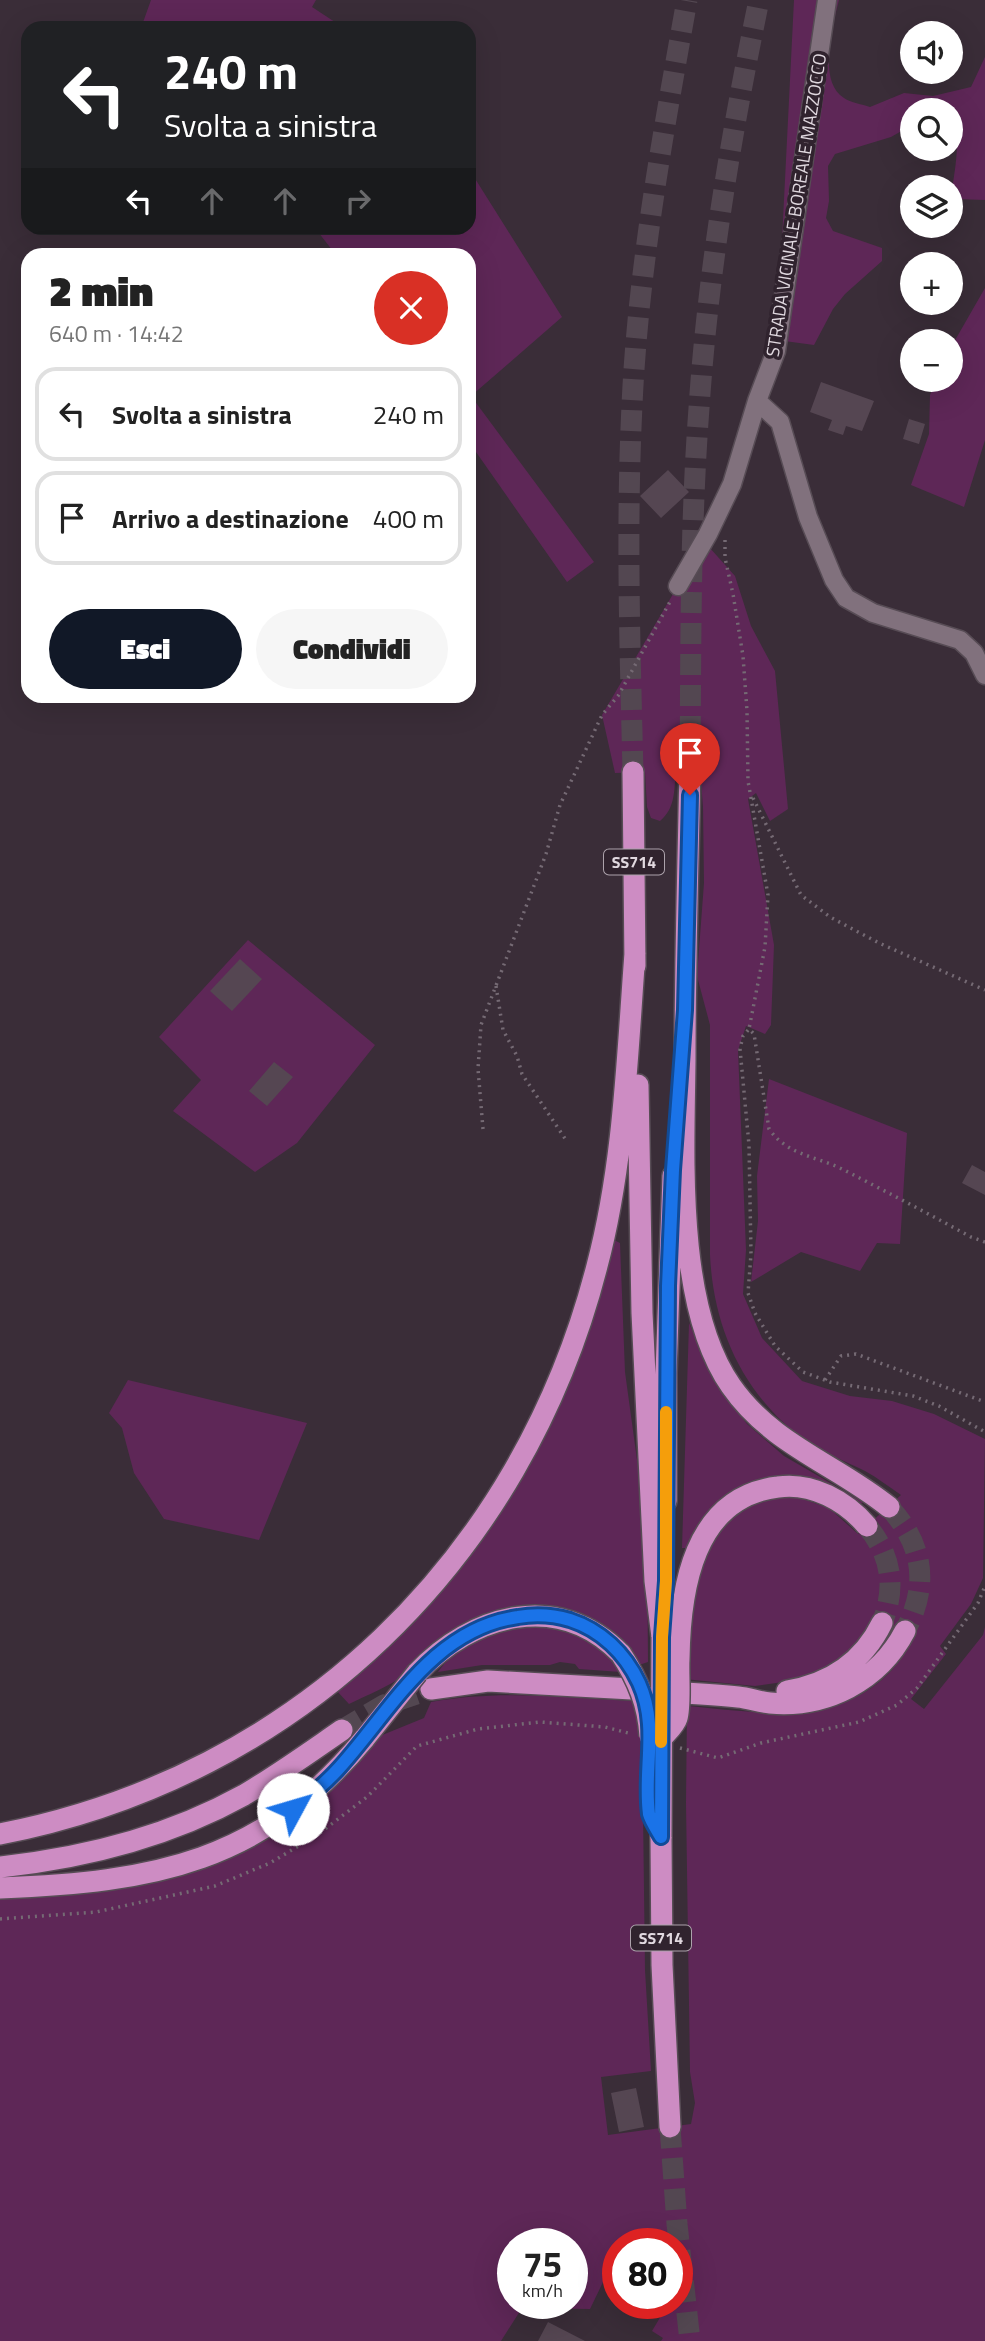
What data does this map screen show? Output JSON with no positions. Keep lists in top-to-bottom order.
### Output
{
  "streets": {
    "highway": ["SS714"],
    "street": ["STRADA VICINALE BOREALE MAZZOCCO"]
  },
  "page": {
    "map_buttons": ["+", "−"],
    "turn": ["240 m", "Svolta a sinistra"],
    "heading": ["2 min", "640 m · 14:42"],
    "list": [
      {
        "name": "Svolta a sinistra",
        "value": "240 m"
      },
      {
        "name": "Arrivo a destinazione",
        "value": "400 m"
      }
    ],
    "buttons": ["Esci", "Condividi"],
    "speed": "75 km/h",
    "limit": "80"
  }
}
